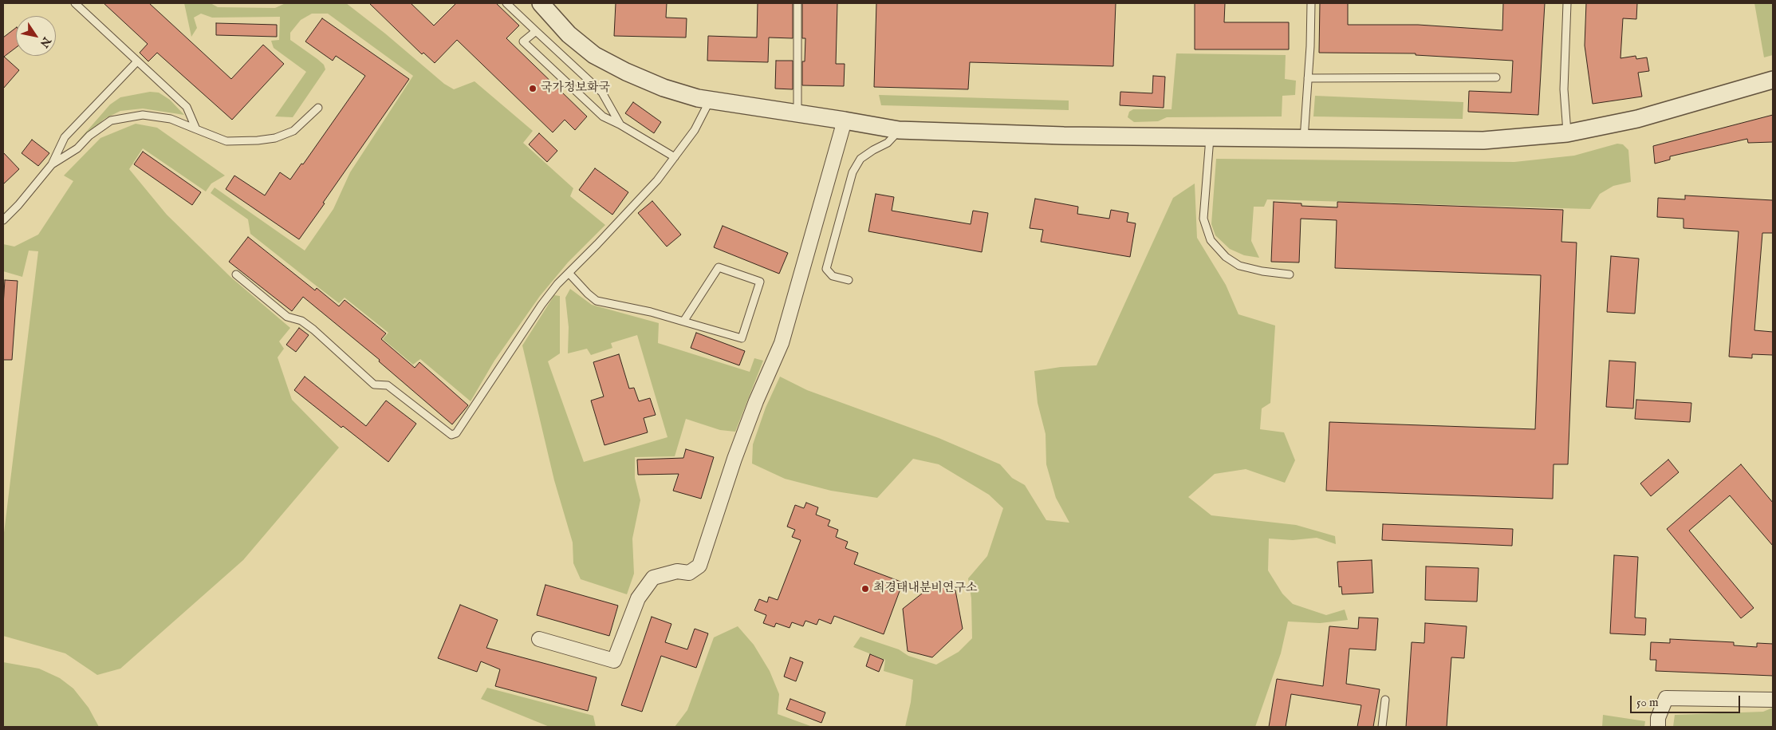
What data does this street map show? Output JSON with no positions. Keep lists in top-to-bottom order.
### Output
{
  "places": ["국가정보화국", "최경태내분비연구소"],
  "scale_bar": "50 m",
  "north": "bottom right"
}
